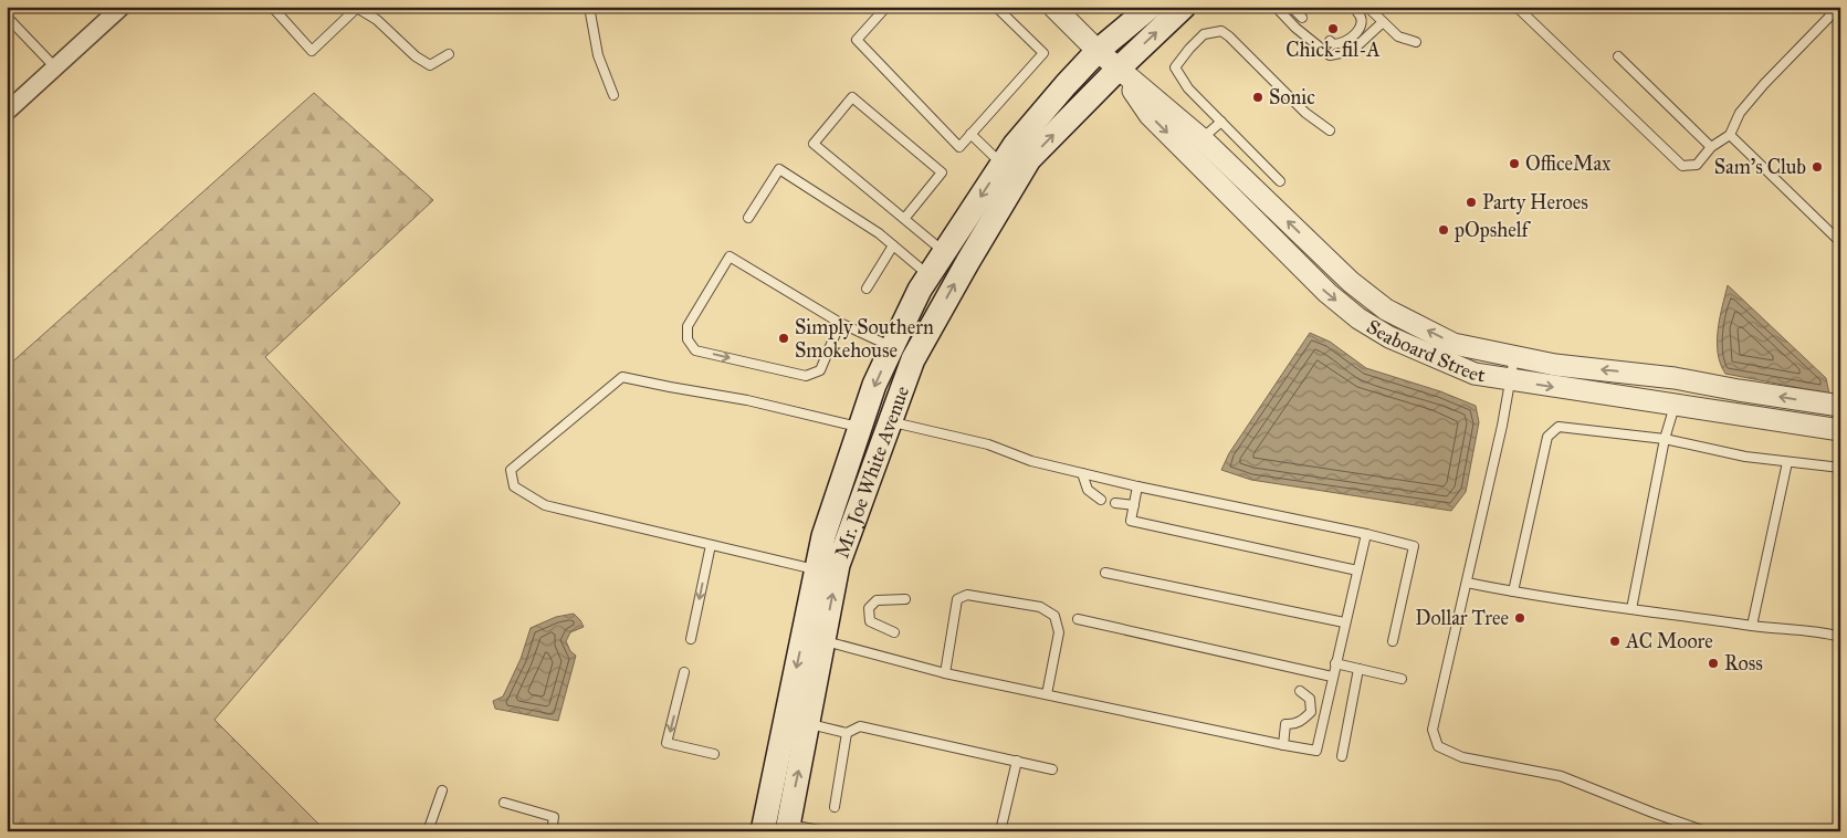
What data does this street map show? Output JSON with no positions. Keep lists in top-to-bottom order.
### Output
{
  "streets": {
    "main road": ["Mr. Joe White Avenue"],
    "street": ["Seaboard Street"]
  },
  "crossings": [
    ["Seaboard Street", "Mr. Joe White Avenue"]
  ],
  "places": [
    "Chick-fil-A",
    "Sonic",
    "OfficeMax",
    "Sam's Club",
    "Party Heroes",
    "pOpshelf",
    "Simply Southern Smokehouse",
    "Dollar Tree",
    "AC Moore",
    "Ross"
  ]
}
